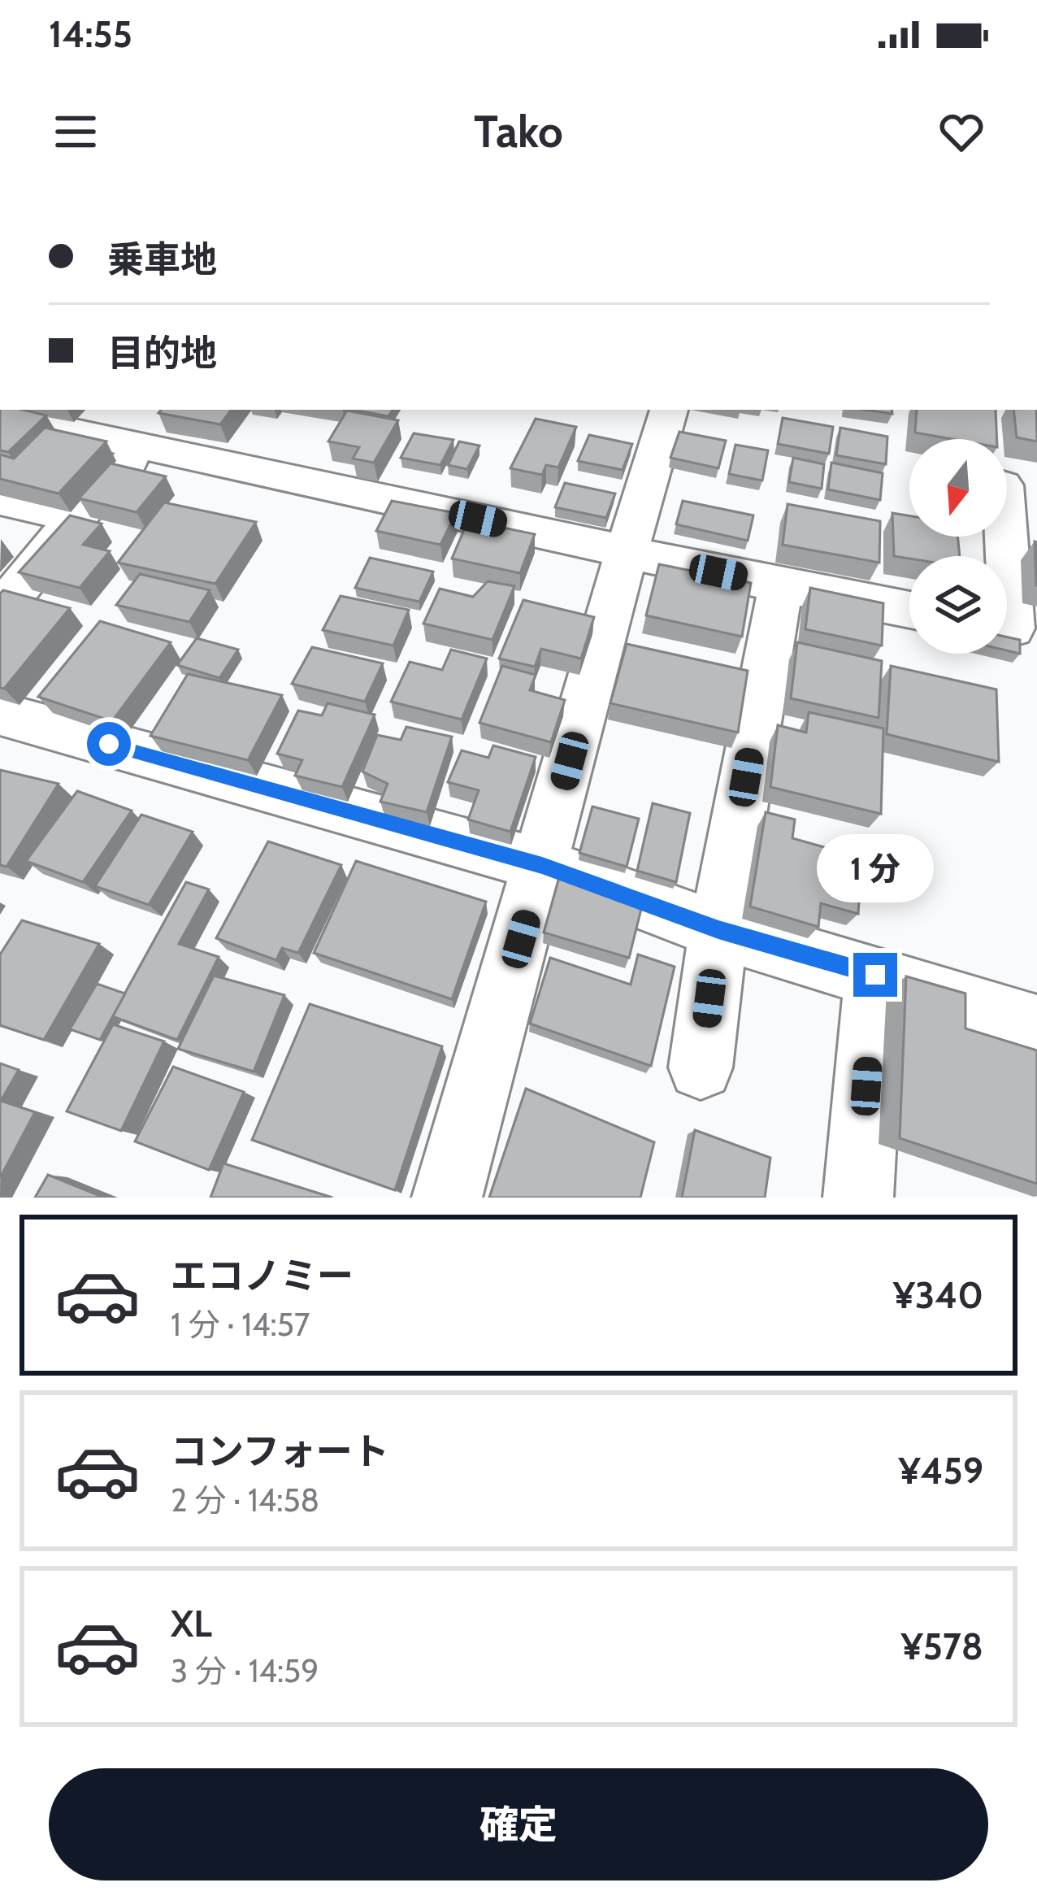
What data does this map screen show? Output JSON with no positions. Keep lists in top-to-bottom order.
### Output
{
  "north": "bottom",
  "page": {
    "status": "14:55",
    "header": "Tako",
    "banner": ["乗車地", "目的地"],
    "bubble": "1 分",
    "list": [
      {
        "name": "エコノミー",
        "note": "1 分 · 14:57",
        "value": "¥340"
      },
      {
        "name": "コンフォート",
        "note": "2 分 · 14:58",
        "value": "¥459"
      },
      {
        "name": "XL",
        "note": "3 分 · 14:59",
        "value": "¥578"
      }
    ],
    "buttons": "確定"
  }
}
